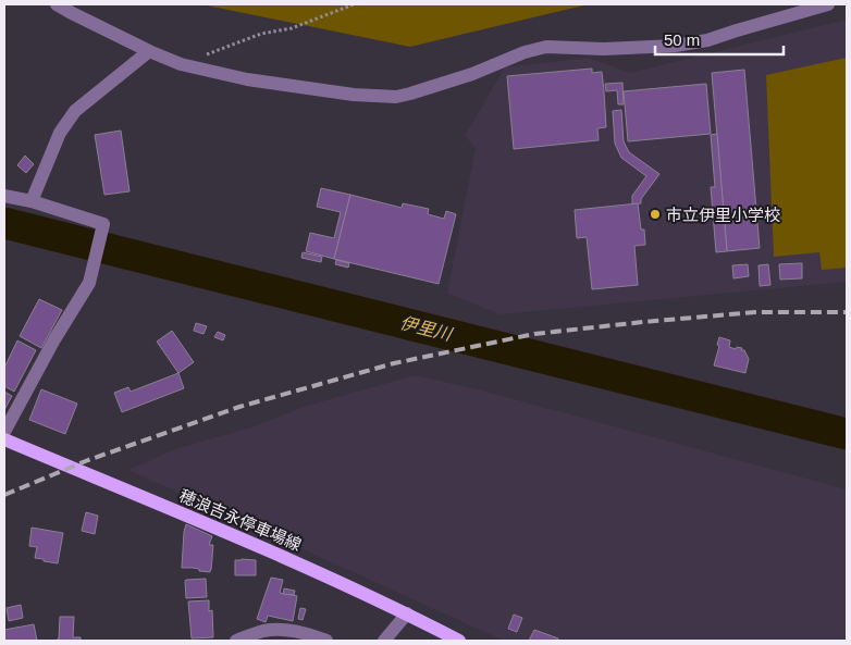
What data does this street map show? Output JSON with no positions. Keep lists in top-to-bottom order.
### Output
{
  "streets": {
    "main road": ["穂浪吉永停車場線"]
  },
  "water": ["伊里川"],
  "places": ["市立伊里小学校"],
  "scale_bar": "50 m"
}
